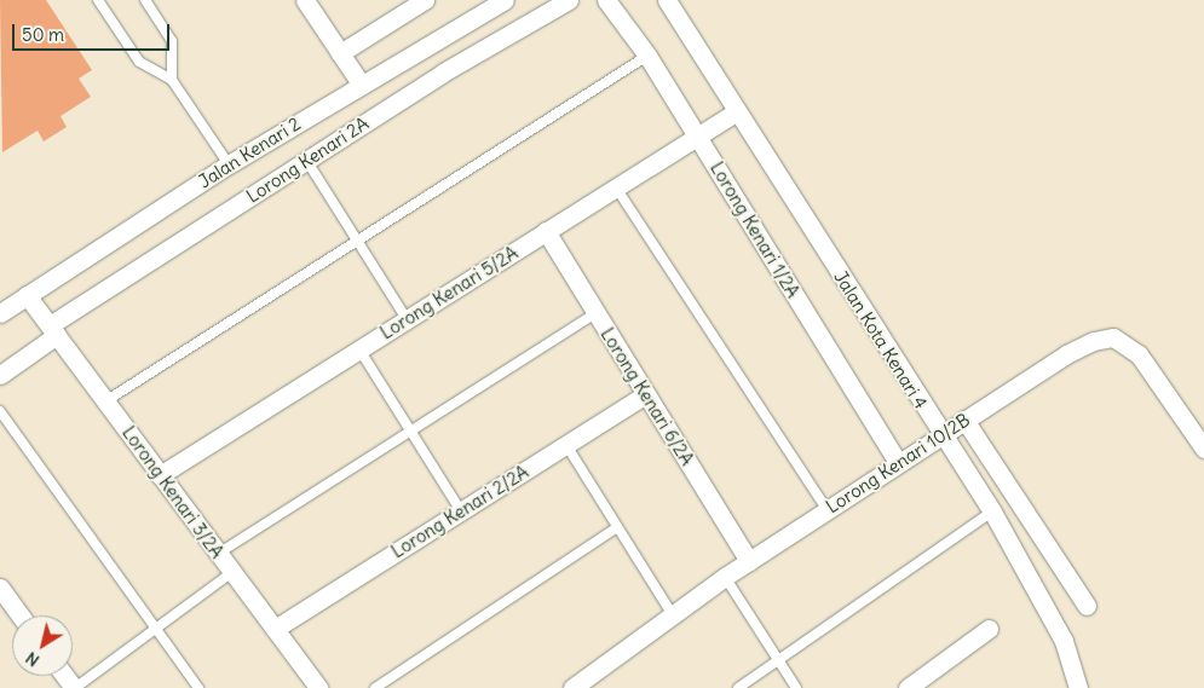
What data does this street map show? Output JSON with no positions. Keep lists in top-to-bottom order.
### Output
{
  "streets": {
    "street": [
      "Jalan Kenari 2",
      "Lorong Kenari 2A",
      "Lorong Kenari 1/2A",
      "Lorong Kenari 5/2A",
      "Jalan Kota Kenari 4",
      "Lorong Kenari 6/2A",
      "Lorong Kenari 10/2B",
      "Lorong Kenari 3/2A",
      "Lorong Kenari 2/2A"
    ]
  },
  "crossings": [
    ["Jalan Kenari 2", "Lorong Kenari 3/2A"],
    ["Lorong Kenari 2A", "Lorong Kenari 3/2A"],
    ["Lorong Kenari 1/2A", "Lorong Kenari 5/2A"],
    ["Lorong Kenari 1/2A", "Lorong Kenari 10/2B"],
    ["Lorong Kenari 5/2A", "Jalan Kota Kenari 4"],
    ["Lorong Kenari 5/2A", "Lorong Kenari 6/2A"],
    ["Lorong Kenari 5/2A", "Lorong Kenari 3/2A"],
    ["Jalan Kota Kenari 4", "Lorong Kenari 10/2B"],
    ["Lorong Kenari 6/2A", "Lorong Kenari 10/2B"],
    ["Lorong Kenari 6/2A", "Lorong Kenari 2/2A"],
    ["Lorong Kenari 3/2A", "Lorong Kenari 2/2A"]
  ],
  "scale_bar": "50 m",
  "north": "bottom left"
}
